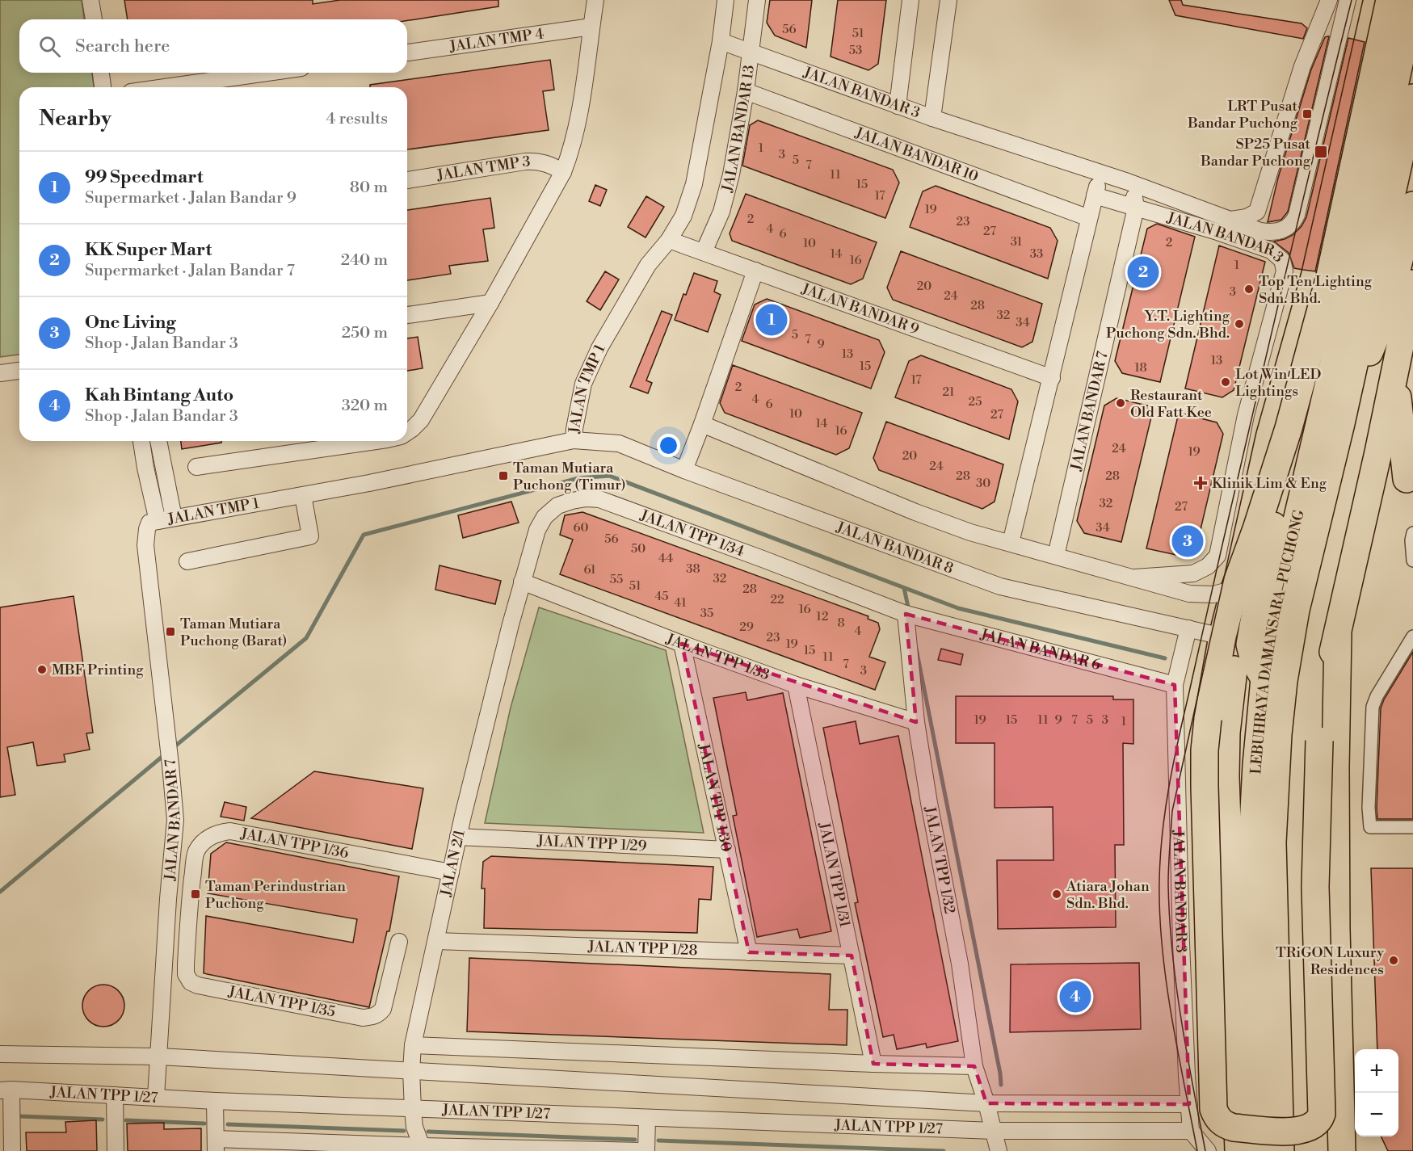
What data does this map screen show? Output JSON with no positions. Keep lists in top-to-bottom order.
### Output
{
  "streets": {
    "highway": ["LEBUHRAYA DAMANSARA–PUCHONG"],
    "street": [
      "JALAN TMP 4",
      "JALAN BANDAR 3",
      "JALAN BANDAR 13",
      "JALAN BANDAR 10",
      "JALAN TMP 3",
      "JALAN BANDAR 9",
      "JALAN TMP 1",
      "JALAN BANDAR 7",
      "JALAN TPP 1/34",
      "JALAN BANDAR 8",
      "JALAN BANDAR 6",
      "JALAN TPP 1/33",
      "JALAN TPP 1/30",
      "JALAN TPP 1/36",
      "JALAN TPP 1/29",
      "JALAN TPP 1/32",
      "JALAN 2/1",
      "JALAN TPP 1/31",
      "JALAN TPP 1/28",
      "JALAN TPP 1/35",
      "JALAN TPP 1/27"
    ]
  },
  "crossings": [
    ["JALAN BANDAR 3", "JALAN BANDAR 13"],
    ["JALAN BANDAR 3", "JALAN TMP 1"],
    ["JALAN BANDAR 3", "JALAN BANDAR 7"],
    ["JALAN BANDAR 3", "JALAN BANDAR 8"],
    ["JALAN BANDAR 3", "JALAN BANDAR 6"],
    ["JALAN BANDAR 3", "JALAN TPP 1/27"],
    ["JALAN BANDAR 13", "JALAN BANDAR 10"],
    ["JALAN BANDAR 13", "JALAN BANDAR 9"],
    ["JALAN BANDAR 9", "JALAN TMP 1"],
    ["JALAN TMP 1", "JALAN BANDAR 7"],
    ["JALAN TMP 1", "JALAN BANDAR 8"],
    ["JALAN BANDAR 7", "JALAN TPP 1/27"],
    ["JALAN TPP 1/34", "JALAN BANDAR 6"],
    ["JALAN TPP 1/34", "JALAN TPP 1/33"],
    ["JALAN TPP 1/34", "JALAN TPP 1/32"],
    ["JALAN TPP 1/34", "JALAN 2/1"],
    ["JALAN BANDAR 6", "JALAN TPP 1/32"],
    ["JALAN TPP 1/33", "JALAN TPP 1/30"],
    ["JALAN TPP 1/33", "JALAN TPP 1/32"],
    ["JALAN TPP 1/33", "JALAN 2/1"],
    ["JALAN TPP 1/33", "JALAN TPP 1/31"],
    ["JALAN TPP 1/30", "JALAN TPP 1/29"],
    ["JALAN TPP 1/30", "JALAN TPP 1/28"],
    ["JALAN TPP 1/36", "JALAN 2/1"],
    ["JALAN TPP 1/36", "JALAN TPP 1/35"],
    ["JALAN TPP 1/29", "JALAN 2/1"],
    ["JALAN TPP 1/32", "JALAN TPP 1/27"],
    ["JALAN 2/1", "JALAN TPP 1/28"],
    ["JALAN 2/1", "JALAN TPP 1/27"],
    ["JALAN TPP 1/31", "JALAN TPP 1/28"]
  ],
  "places": {
    "transit": [
      "LRT Pusat Bandar Puchong",
      "SP25 Pusat Bandar Puchong",
      "Taman Mutiara Puchong (Timur)",
      "Taman Mutiara Puchong (Barat)",
      "Taman Perindustrian Puchong"
    ],
    "other": [
      "Top Ten Lighting Sdn. Bhd.",
      "Y.T. Lighting Puchong Sdn. Bhd.",
      "Lot Win LED Lightings",
      "Restaurant Old Fatt Kee",
      "MBF Printing",
      "Atiara Johan Sdn. Bhd.",
      "TRiGON Luxury Residences"
    ],
    "health": ["Klinik Lim & Eng"]
  },
  "house_numbers": [
    "56",
    "51",
    "53",
    "1",
    "3",
    "5",
    "7",
    "11",
    "15",
    "17",
    "19",
    "2",
    "23",
    "4",
    "27",
    "6",
    "31",
    "2",
    "10",
    "14",
    "33",
    "16",
    "1",
    "20",
    "3",
    "24",
    "28",
    "32",
    "34",
    "5",
    "7",
    "9",
    "13",
    "13",
    "15",
    "18",
    "17",
    "2",
    "21",
    "4",
    "25",
    "6",
    "10",
    "27",
    "14",
    "16",
    "24",
    "19",
    "20",
    "24",
    "28",
    "28",
    "30",
    "32",
    "27",
    "60",
    "34",
    "56",
    "50",
    "44",
    "38",
    "61",
    "32",
    "55",
    "51",
    "28",
    "45",
    "22",
    "41",
    "16",
    "35",
    "12",
    "8",
    "29",
    "4",
    "23",
    "19",
    "15",
    "11",
    "7",
    "3",
    "19",
    "15",
    "11",
    "9",
    "7",
    "5",
    "3",
    "1"
  ],
  "page": {
    "search": "Search here",
    "heading": ["Nearby", "4 results"],
    "list": [
      {
        "mark": "1",
        "name": "99 Speedmart",
        "note": "Supermarket · Jalan Bandar 9",
        "value": "80 m"
      },
      {
        "mark": "2",
        "name": "KK Super Mart",
        "note": "Supermarket · Jalan Bandar 7",
        "value": "240 m"
      },
      {
        "mark": "3",
        "name": "One Living",
        "note": "Shop · Jalan Bandar 3",
        "value": "250 m"
      },
      {
        "mark": "4",
        "name": "Kah Bintang Auto",
        "note": "Shop · Jalan Bandar 3",
        "value": "320 m"
      }
    ],
    "pins": [
      "2",
      "1",
      "3",
      "4"
    ],
    "map_buttons": ["+", "−"]
  }
}
